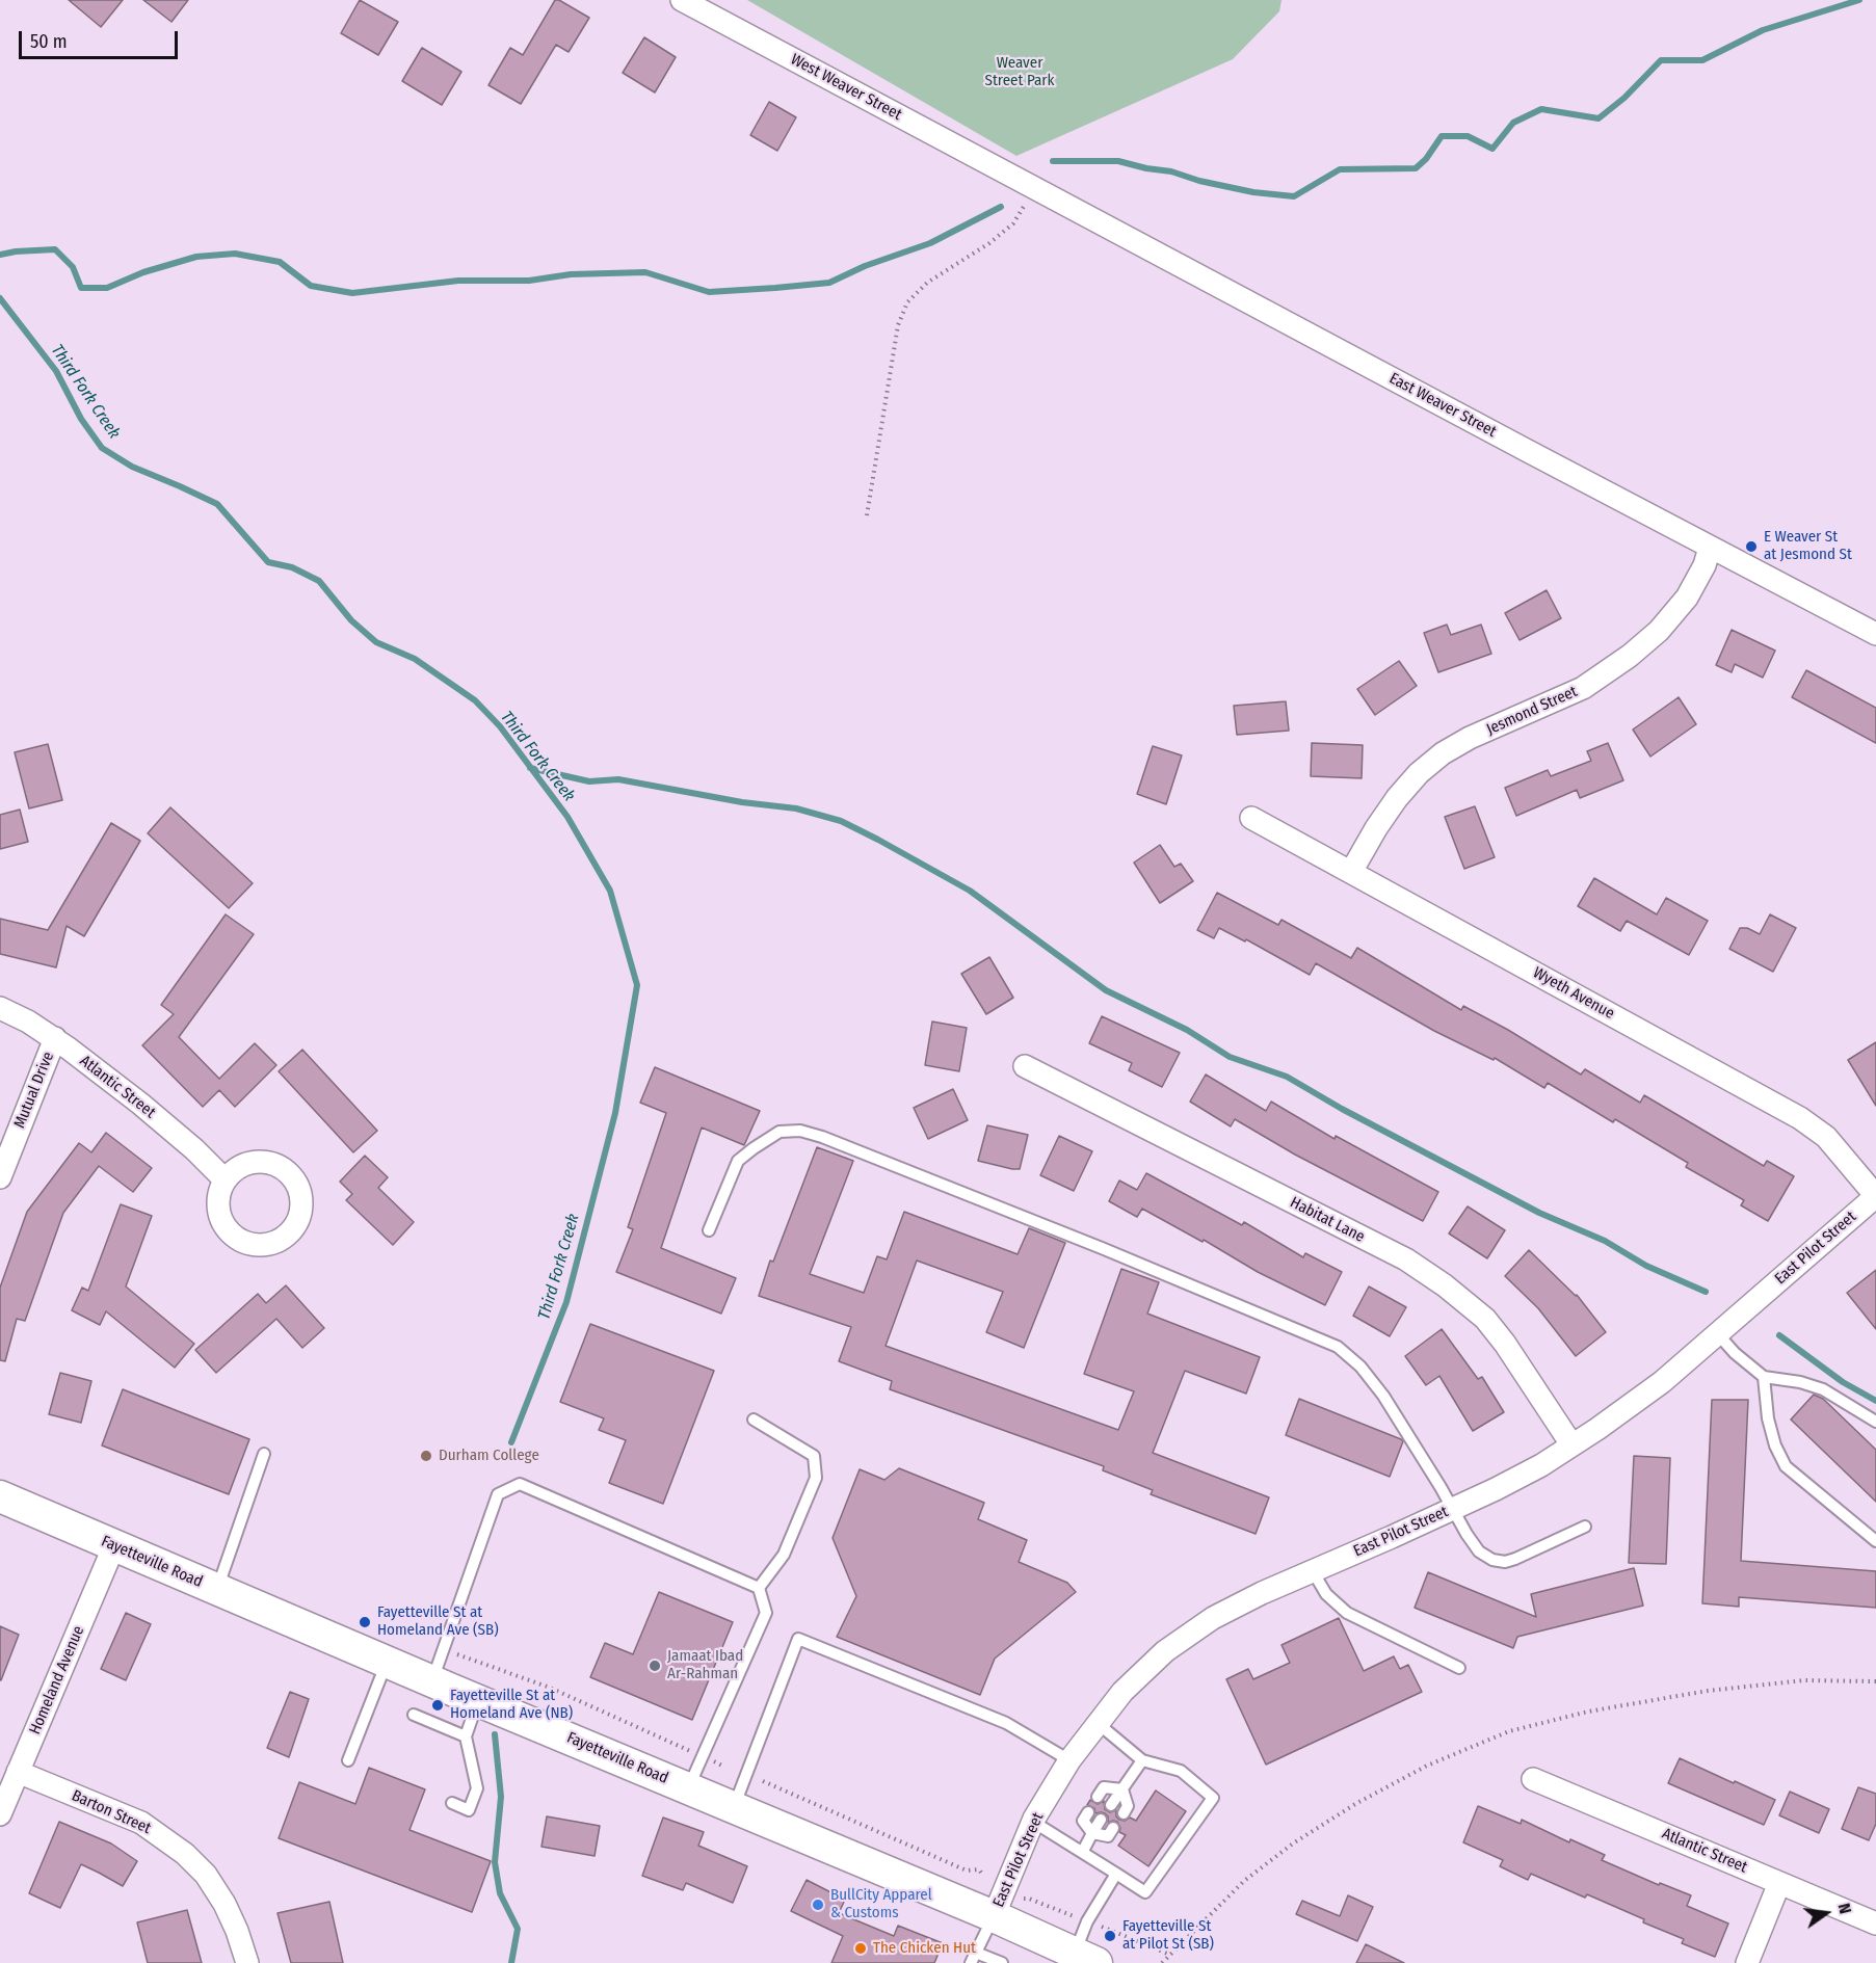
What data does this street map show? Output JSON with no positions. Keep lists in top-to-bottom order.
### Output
{
  "streets": {
    "main road": ["Fayetteville Road"],
    "street": [
      "West Weaver Street",
      "East Weaver Street",
      "Jesmond Street",
      "Wyeth Avenue",
      "Atlantic Street",
      "Mutual Drive",
      "Habitat Lane",
      "East Pilot Street",
      "Homeland Avenue",
      "Barton Street"
    ]
  },
  "crossings": [
    ["West Weaver Street", "East Weaver Street"],
    ["East Weaver Street", "Jesmond Street"],
    ["Jesmond Street", "Wyeth Avenue"],
    ["Wyeth Avenue", "East Pilot Street"],
    ["Atlantic Street", "Mutual Drive"],
    ["Habitat Lane", "East Pilot Street"],
    ["East Pilot Street", "Fayetteville Road"],
    ["Fayetteville Road", "Homeland Avenue"],
    ["Homeland Avenue", "Barton Street"]
  ],
  "water": ["Third Fork Creek"],
  "parks": ["Weaver Street Park"],
  "places": [
    "E Weaver St at Jesmond St",
    "Durham College",
    "Fayetteville St at Homeland Ave (SB)",
    "Jamaat Ibad Ar-Rahman",
    "Fayetteville St at Homeland Ave (NB)",
    "BullCity Apparel & Customs",
    "Fayetteville St at Pilot St (SB)",
    "The Chicken Hut"
  ],
  "scale_bar": "50 m",
  "north": "right"
}
